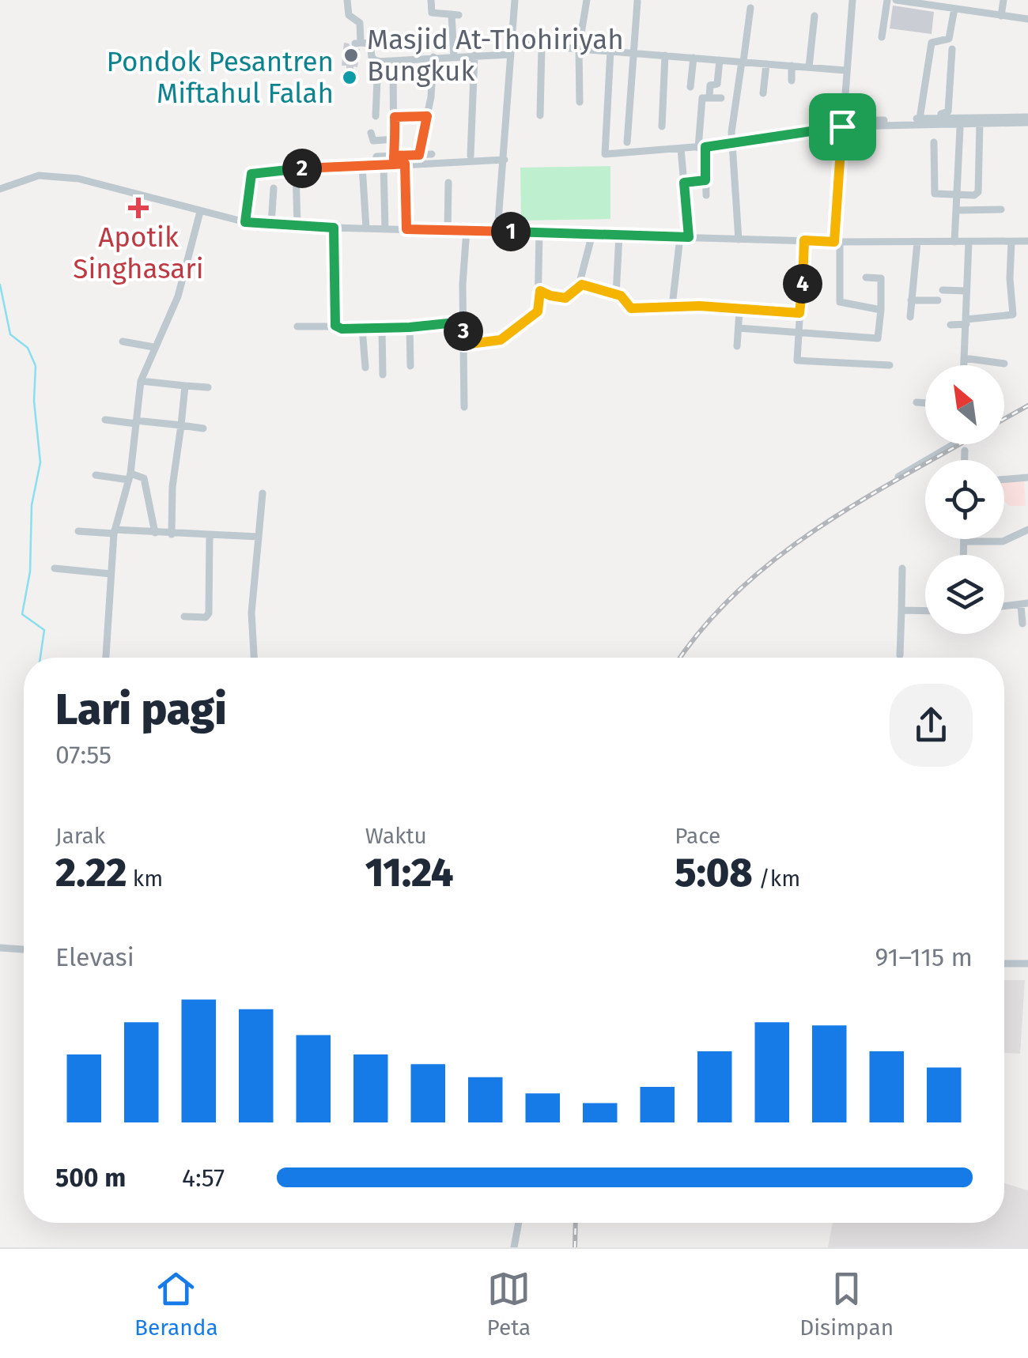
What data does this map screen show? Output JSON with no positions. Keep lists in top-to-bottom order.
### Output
{
  "places": {
    "other": ["Masjid At-Thohiriyah Bungkuk", "Pondok Pesantren Miftahul Falah"],
    "health": ["Apotik Singhasari"]
  },
  "north": "top left",
  "page": {
    "pins": [
      "2",
      "1",
      "4",
      "3"
    ],
    "heading": ["Lari pagi", "07:55"],
    "stats": [
      ["Jarak", "2.22 km"],
      ["Waktu", "11:24"],
      ["Pace", "5:08 /km"]
    ],
    "chart": ["Elevasi", "91–115 m"],
    "list": [
      {
        "name": "500 m",
        "note": "4:57"
      }
    ],
    "tabs": ["Beranda", "Peta", "Disimpan"]
  }
}
